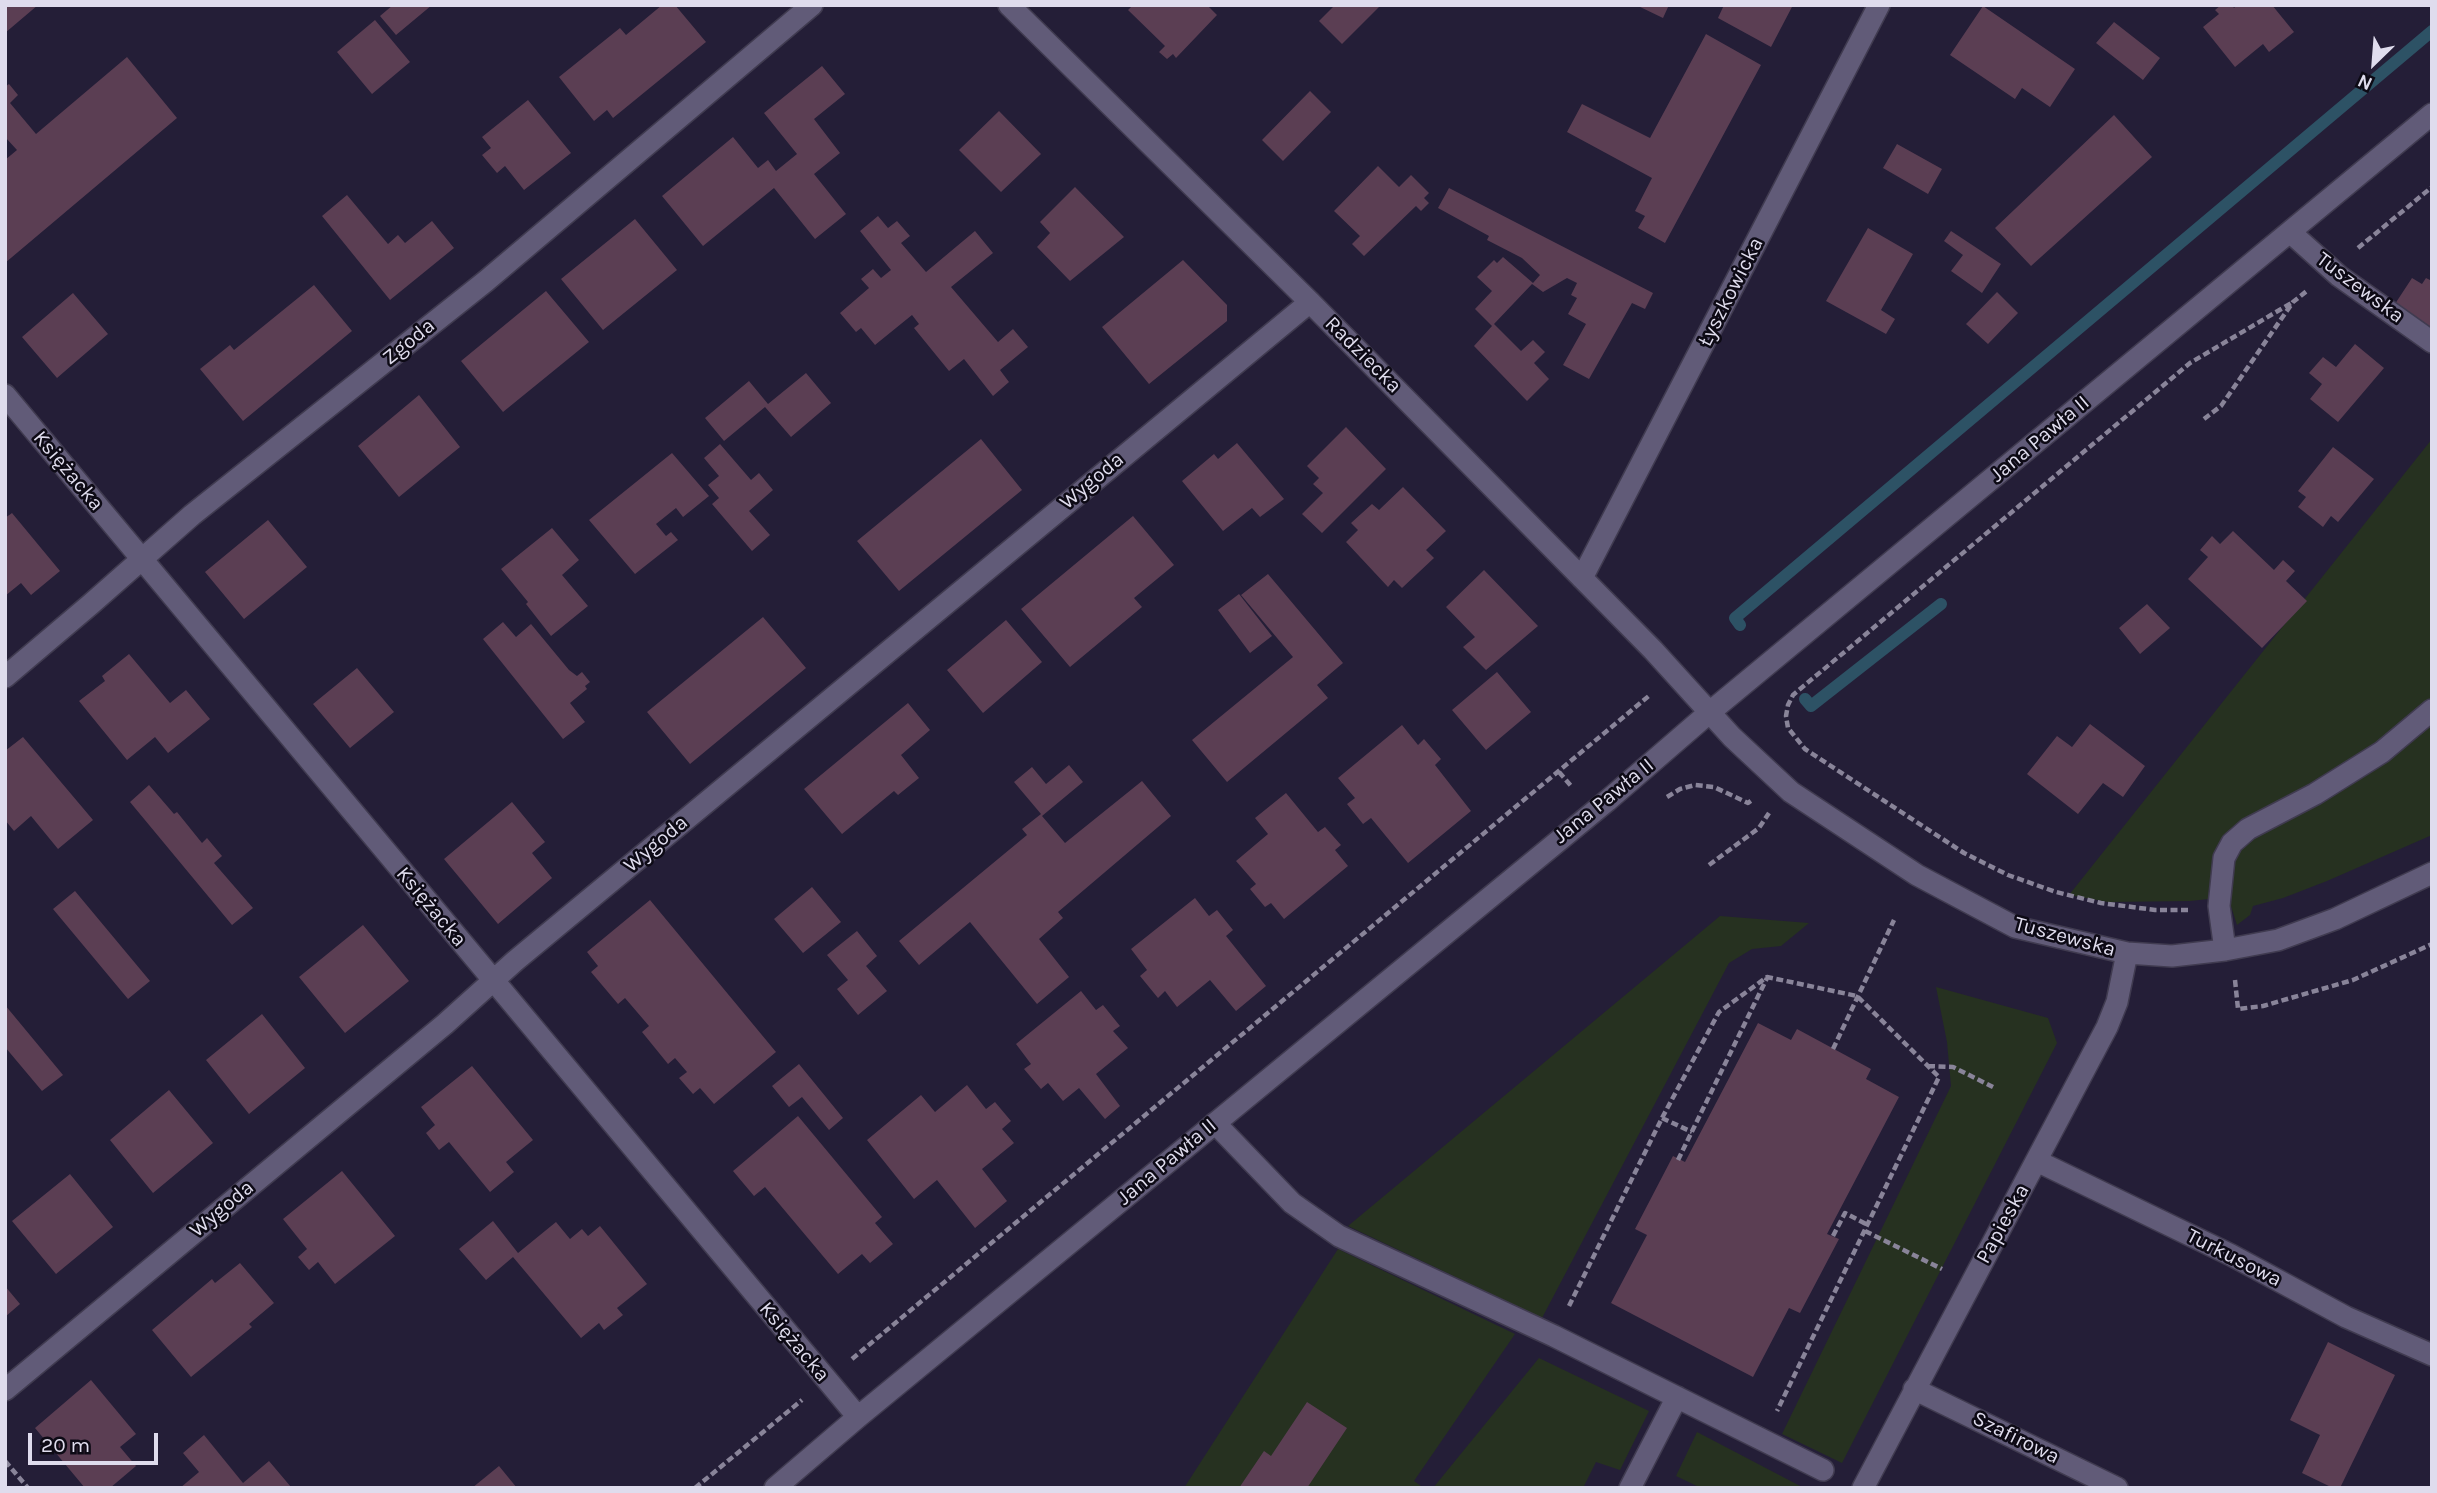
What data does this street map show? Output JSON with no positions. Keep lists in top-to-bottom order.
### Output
{
  "streets": {
    "street": [
      "Tuszewska",
      "Łyszkowicka",
      "Zgoda",
      "Radziecka",
      "Jana Pawła II",
      "Księżacka",
      "Wygoda",
      "Papieska",
      "Turkusowa",
      "Szafirowa"
    ]
  },
  "crossings": [
    ["Tuszewska", "Radziecka"],
    ["Tuszewska", "Jana Pawła II"],
    ["Tuszewska", "Papieska"],
    ["Łyszkowicka", "Radziecka"],
    ["Zgoda", "Księżacka"],
    ["Radziecka", "Jana Pawła II"],
    ["Radziecka", "Wygoda"],
    ["Jana Pawła II", "Księżacka"],
    ["Księżacka", "Wygoda"],
    ["Papieska", "Turkusowa"],
    ["Papieska", "Szafirowa"]
  ],
  "scale_bar": "20 m",
  "north": "bottom left"
}
